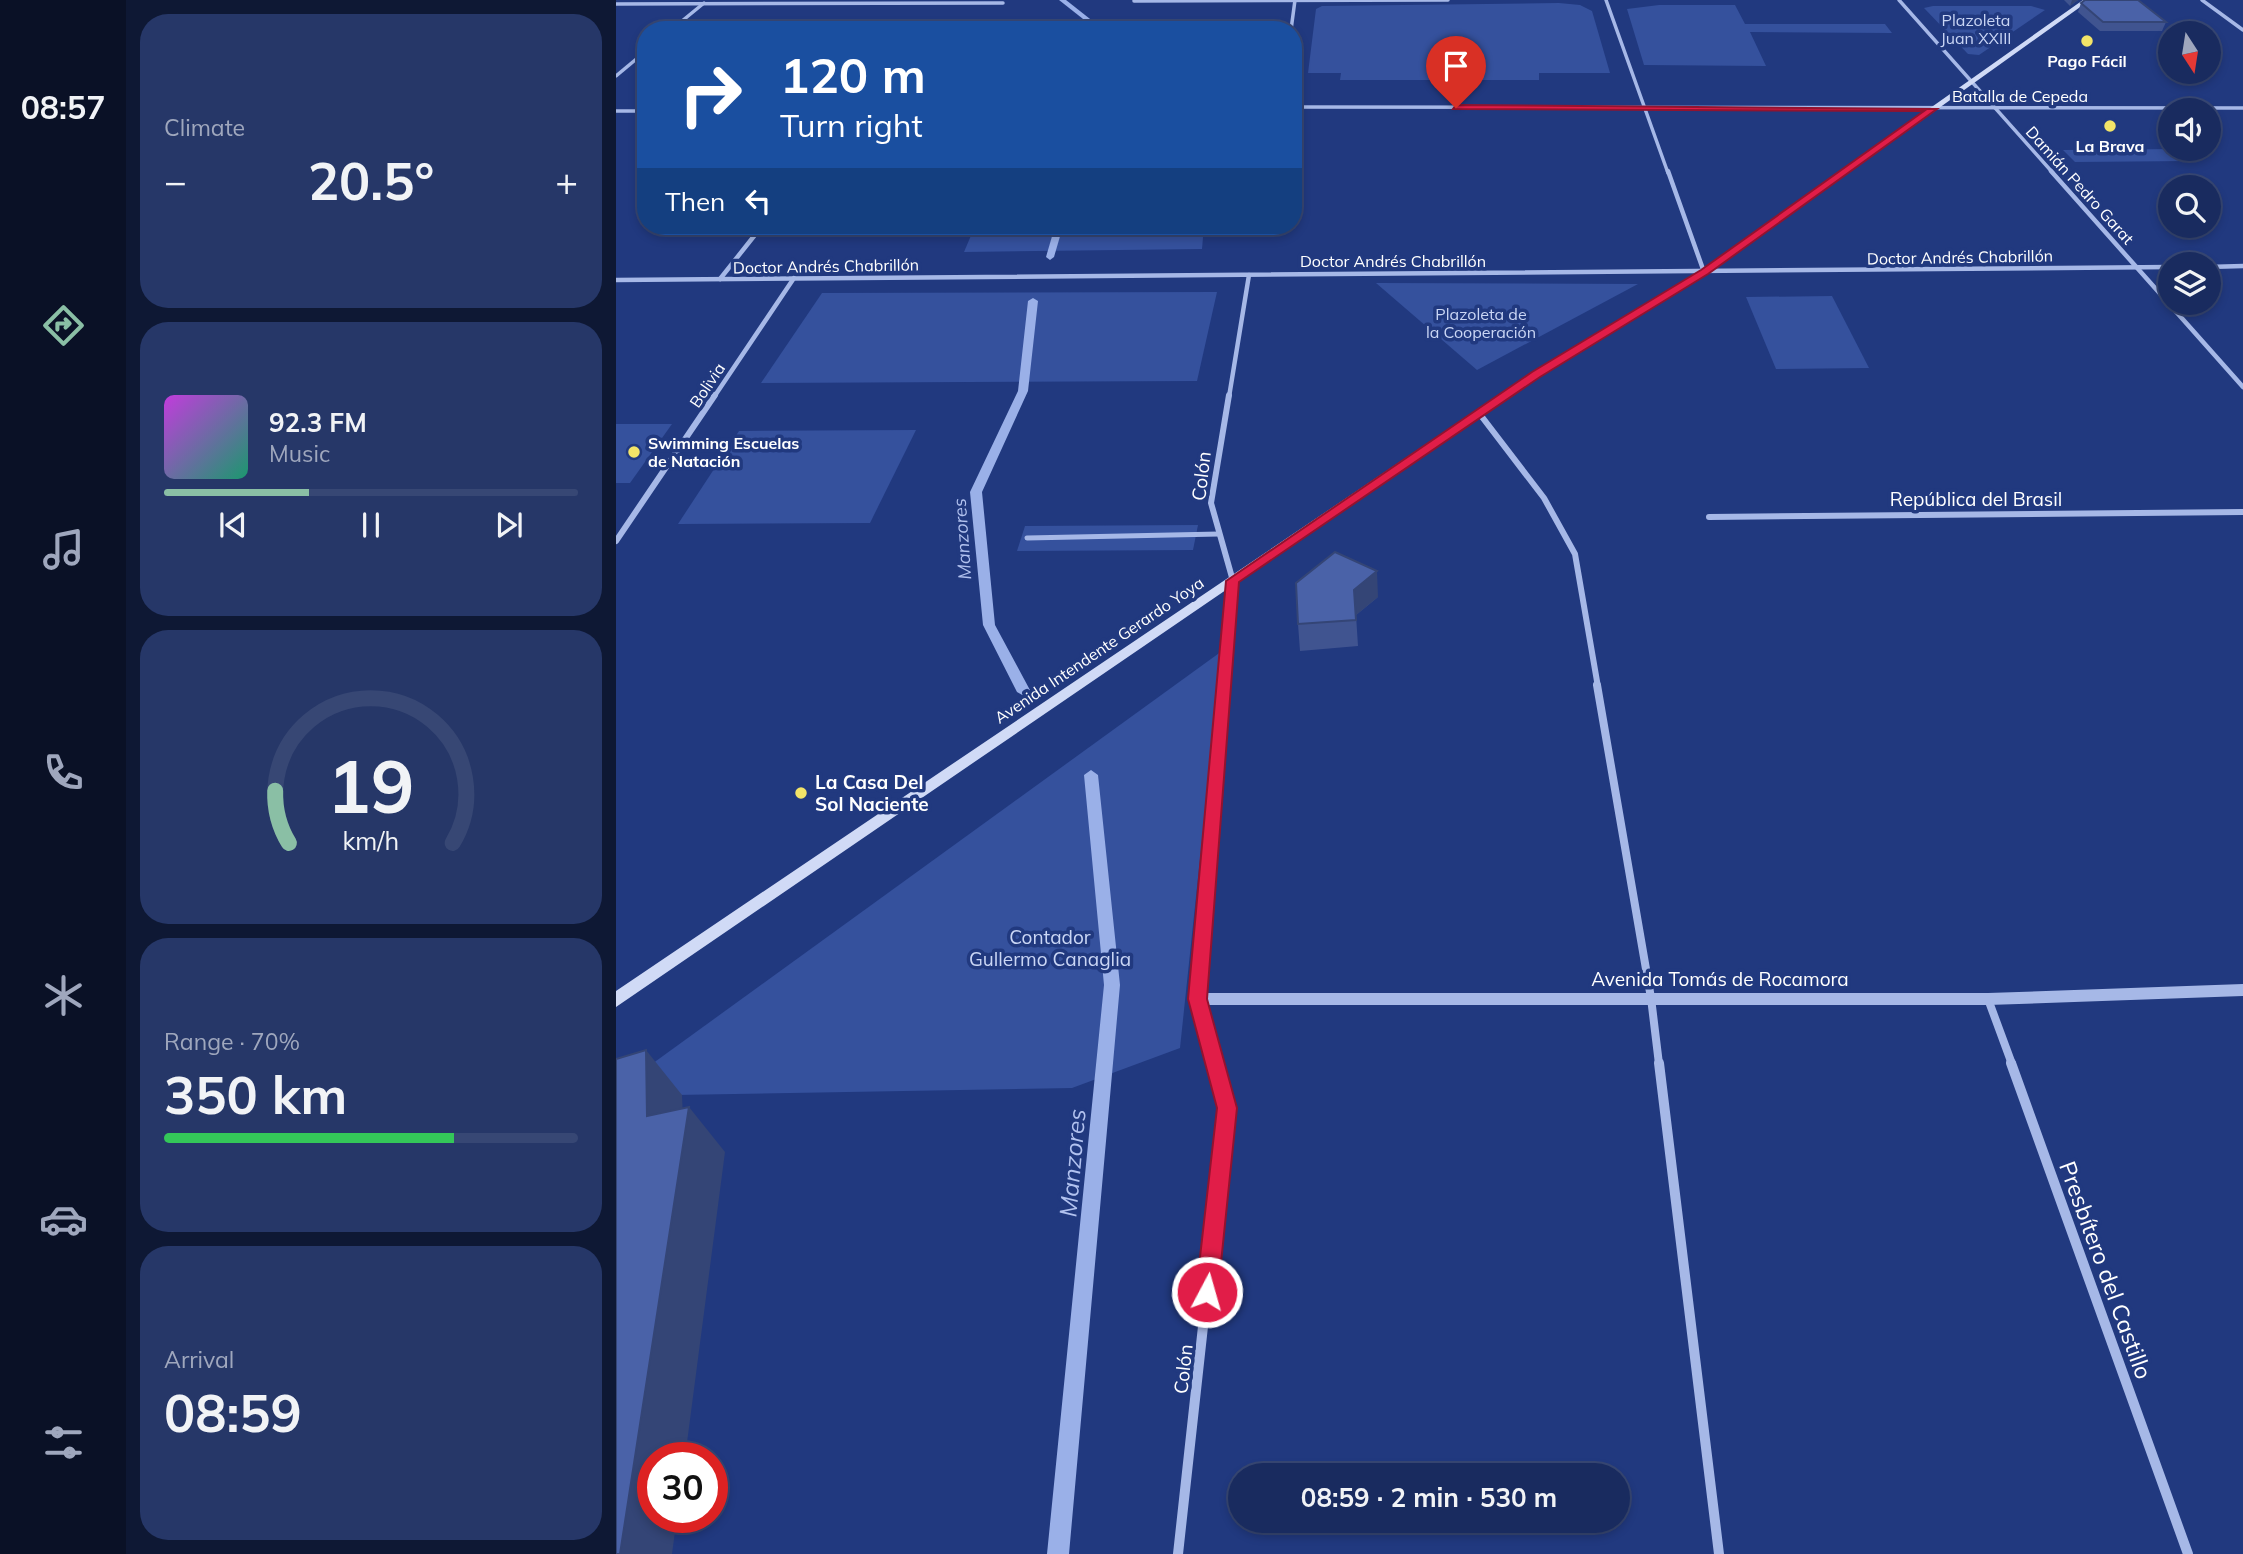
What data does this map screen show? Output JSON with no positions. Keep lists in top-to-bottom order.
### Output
{
  "streets": {
    "main road": ["Avenida Intendente Gerardo Yoya"],
    "street": [
      "Batalla de Cepeda",
      "Damián Pedro Garat",
      "Doctor Andrés Chabrillón",
      "Bolivia",
      "Colón",
      "República del Brasil",
      "Avenida Tomás de Rocamora",
      "Presbítero del Castillo"
    ]
  },
  "crossings": [
    ["Batalla de Cepeda", "Damián Pedro Garat"],
    ["Batalla de Cepeda", "Avenida Intendente Gerardo Yoya"],
    ["Damián Pedro Garat", "Doctor Andrés Chabrillón"],
    ["Damián Pedro Garat", "Avenida Intendente Gerardo Yoya"],
    ["Doctor Andrés Chabrillón", "Bolivia"],
    ["Doctor Andrés Chabrillón", "Colón"],
    ["Doctor Andrés Chabrillón", "Avenida Intendente Gerardo Yoya"],
    ["Colón", "Avenida Intendente Gerardo Yoya"],
    ["Colón", "Avenida Tomás de Rocamora"],
    ["Avenida Tomás de Rocamora", "Presbítero del Castillo"]
  ],
  "water": ["Manzores"],
  "parks": ["Plazoleta Juan XXIII", "Plazoleta de la Cooperación", "Contador Gullermo Canaglia"],
  "places": [
    "Pago Fácil",
    "La Brava",
    "Swimming Escuelas de Natación",
    "La Casa Del Sol Naciente"
  ],
  "north": "bottom",
  "page": {
    "tabs": "08:57",
    "tile": [
      "Climate",
      ["Range · 70%", "350 km"],
      ["Arrival", "08:59"]
    ],
    "turn": ["120 m", "Turn right"],
    "heat": ["−", "20.5°", "+"],
    "then": "Then",
    "song": ["92.3 FM", "Music"],
    "limit": "30",
    "trip": "08:59 · 2 min · 530 m",
    "gauge": ["19", "km/h"]
  }
}
